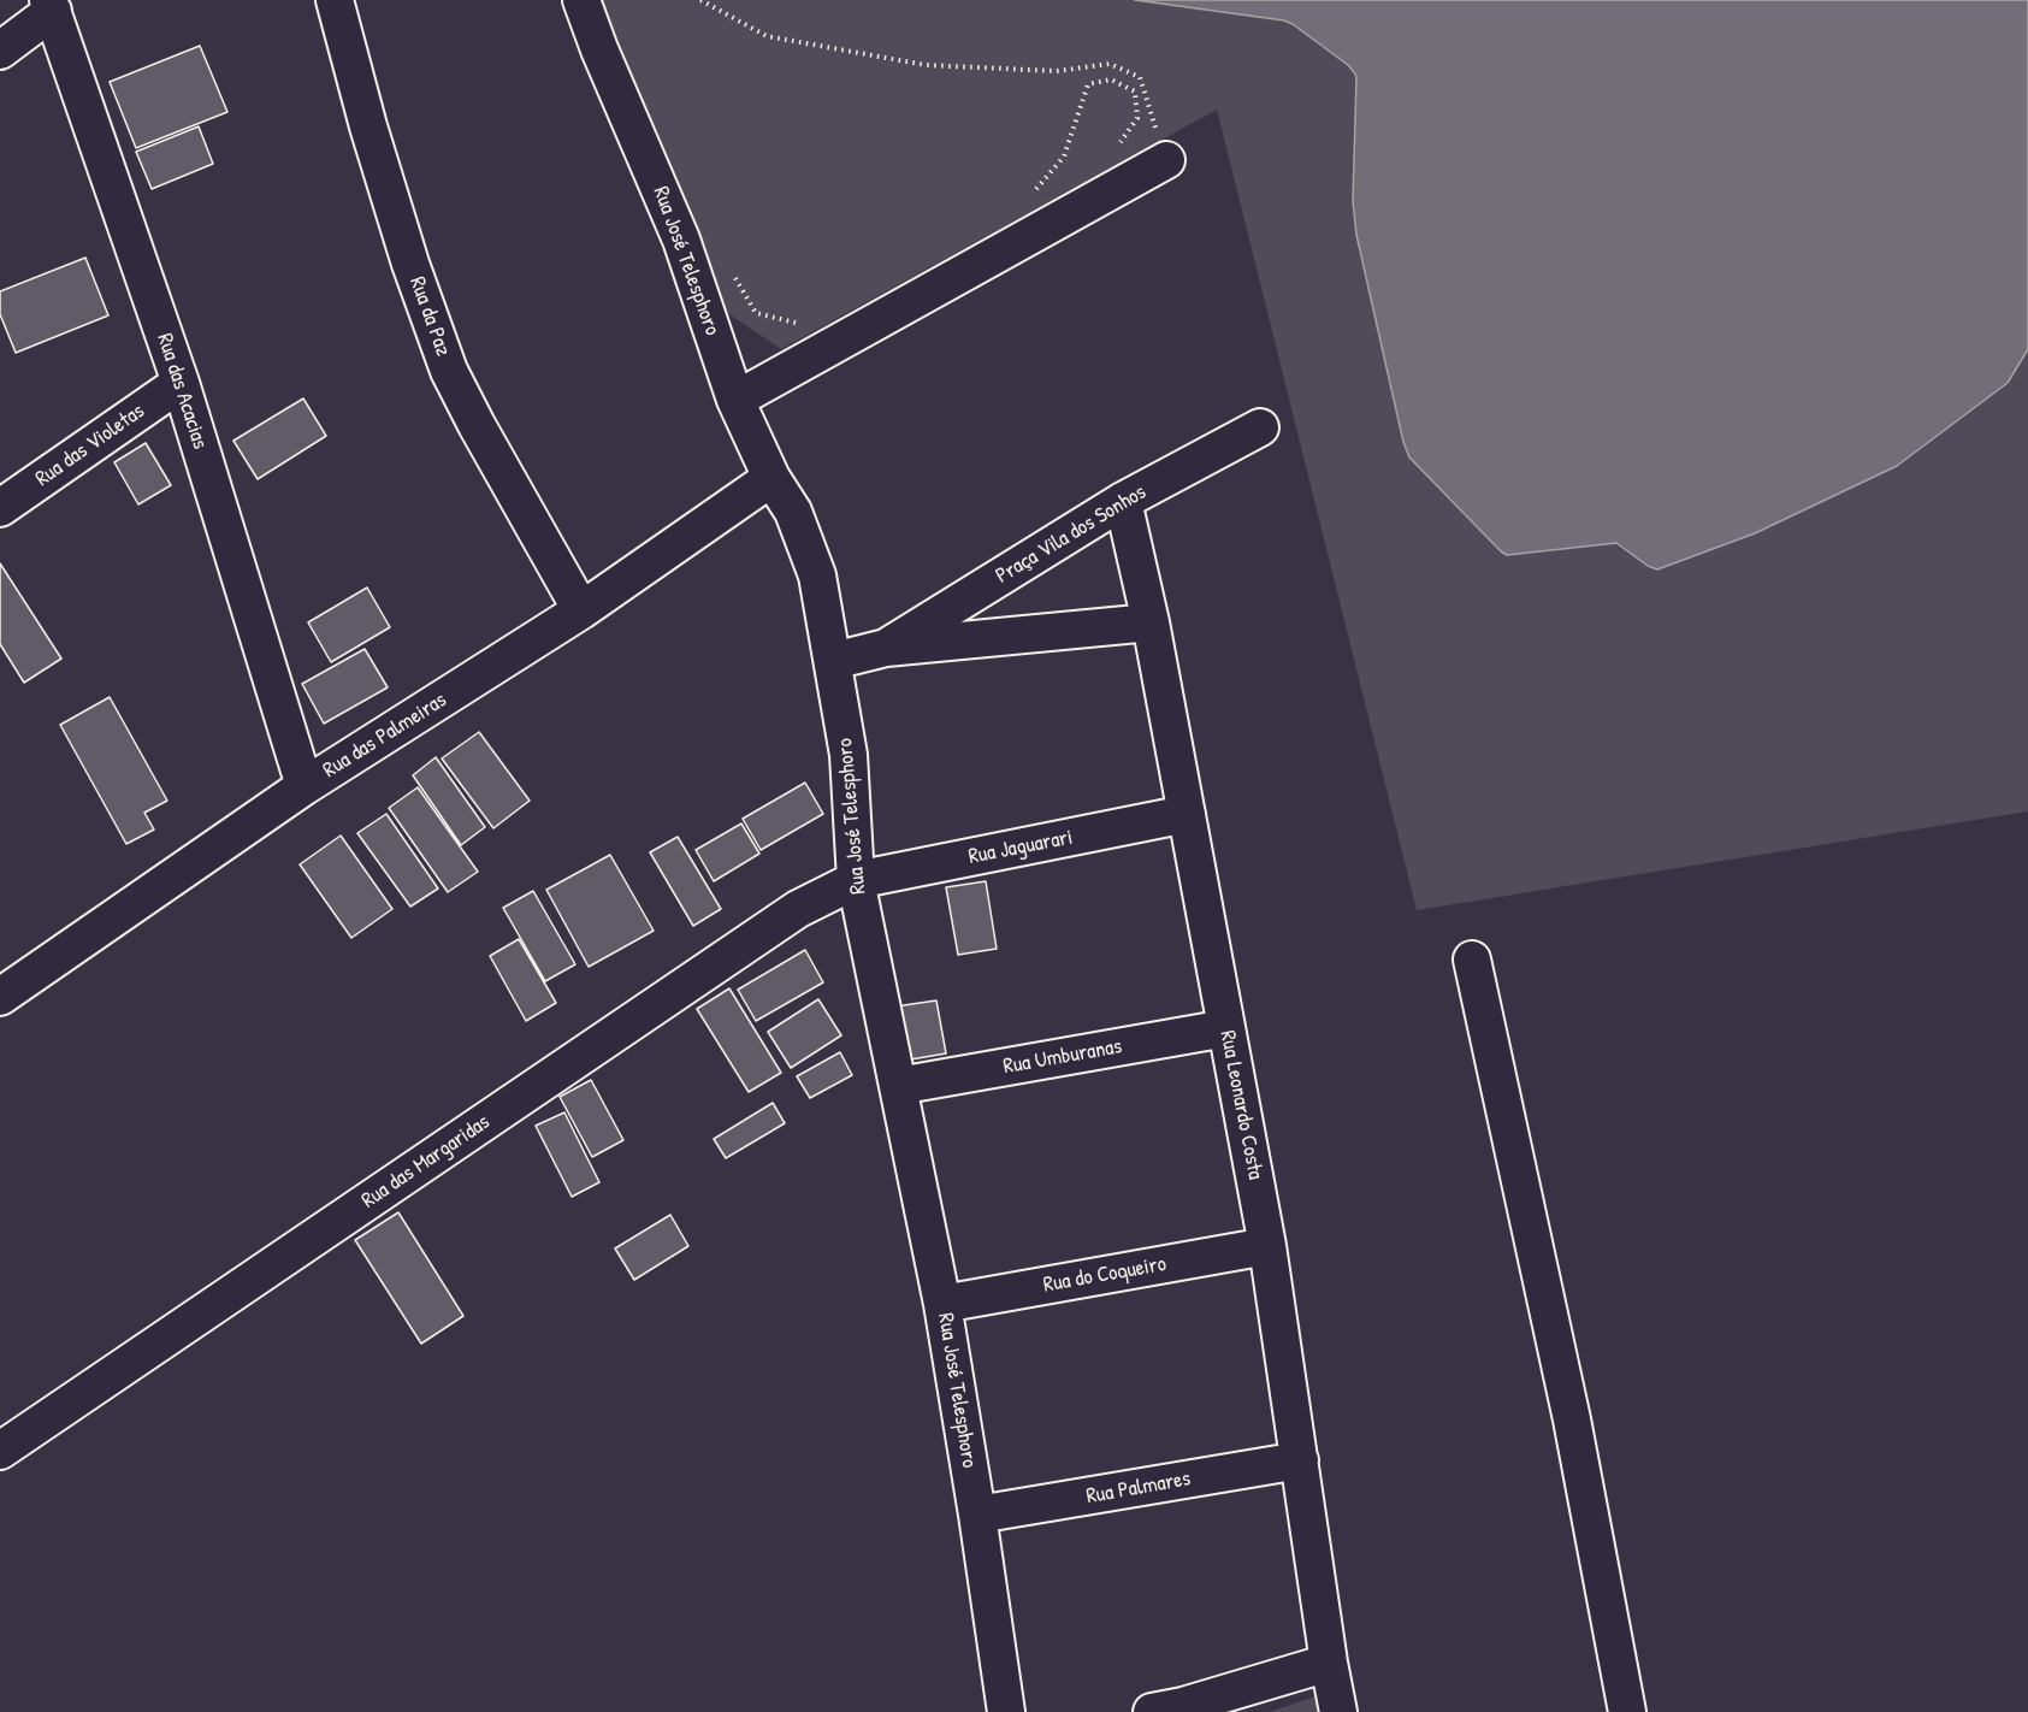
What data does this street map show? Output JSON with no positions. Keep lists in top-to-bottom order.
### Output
{
  "streets": {
    "street": [
      "Rua José Telesphoro",
      "Rua da Paz",
      "Rua das Acacias",
      "Rua das Violetas",
      "Praça Vila dos Sonhos",
      "Rua das Palmeiras",
      "Rua Jaguarari",
      "Rua Umburanas",
      "Rua Leonardo Costa",
      "Rua das Margaridas",
      "Rua do Coqueiro",
      "Rua Palmares"
    ]
  },
  "crossings": [
    ["Rua José Telesphoro", "Praça Vila dos Sonhos"],
    ["Rua José Telesphoro", "Rua das Palmeiras"],
    ["Rua José Telesphoro", "Rua Jaguarari"],
    ["Rua José Telesphoro", "Rua Umburanas"],
    ["Rua José Telesphoro", "Rua das Margaridas"],
    ["Rua José Telesphoro", "Rua do Coqueiro"],
    ["Rua José Telesphoro", "Rua Palmares"],
    ["Rua da Paz", "Rua das Palmeiras"],
    ["Rua das Acacias", "Rua das Violetas"],
    ["Rua das Acacias", "Rua das Palmeiras"],
    ["Praça Vila dos Sonhos", "Rua Leonardo Costa"],
    ["Rua Jaguarari", "Rua Leonardo Costa"],
    ["Rua Jaguarari", "Rua das Margaridas"],
    ["Rua Umburanas", "Rua Leonardo Costa"],
    ["Rua Leonardo Costa", "Rua do Coqueiro"],
    ["Rua Leonardo Costa", "Rua Palmares"]
  ]
}
